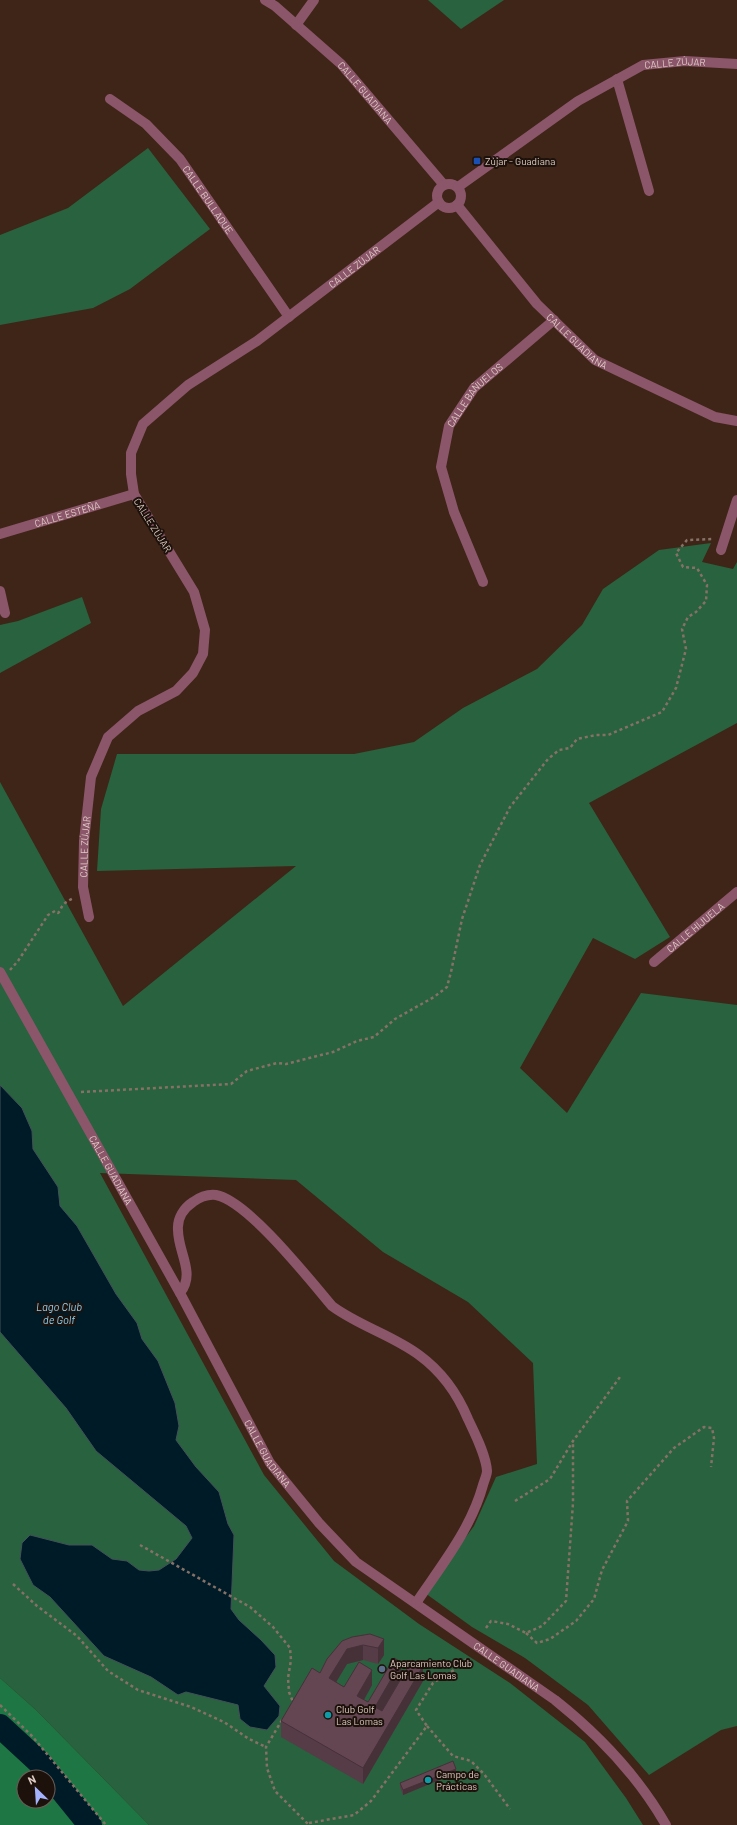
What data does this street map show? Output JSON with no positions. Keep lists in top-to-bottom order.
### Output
{
  "streets": {
    "street": [
      "CALLE ZÚJAR",
      "CALLE GUADIANA",
      "CALLE BULLAQUE",
      "CALLE BAÑUELOS",
      "CALLE ESTEÑA",
      "CALLE HIJUELA"
    ]
  },
  "crossings": [
    ["CALLE ZÚJAR", "CALLE GUADIANA"],
    ["CALLE ZÚJAR", "CALLE BULLAQUE"],
    ["CALLE ZÚJAR", "CALLE ESTEÑA"],
    ["CALLE GUADIANA", "CALLE BAÑUELOS"]
  ],
  "water": ["Lago Club de Golf"],
  "places": {
    "transit": ["Zújar - Guadiana"],
    "other": ["Aparcamiento Club Golf Las Lomas", "Club Golf Las Lomas", "Campo de Prácticas"]
  },
  "north": "top left"
}
